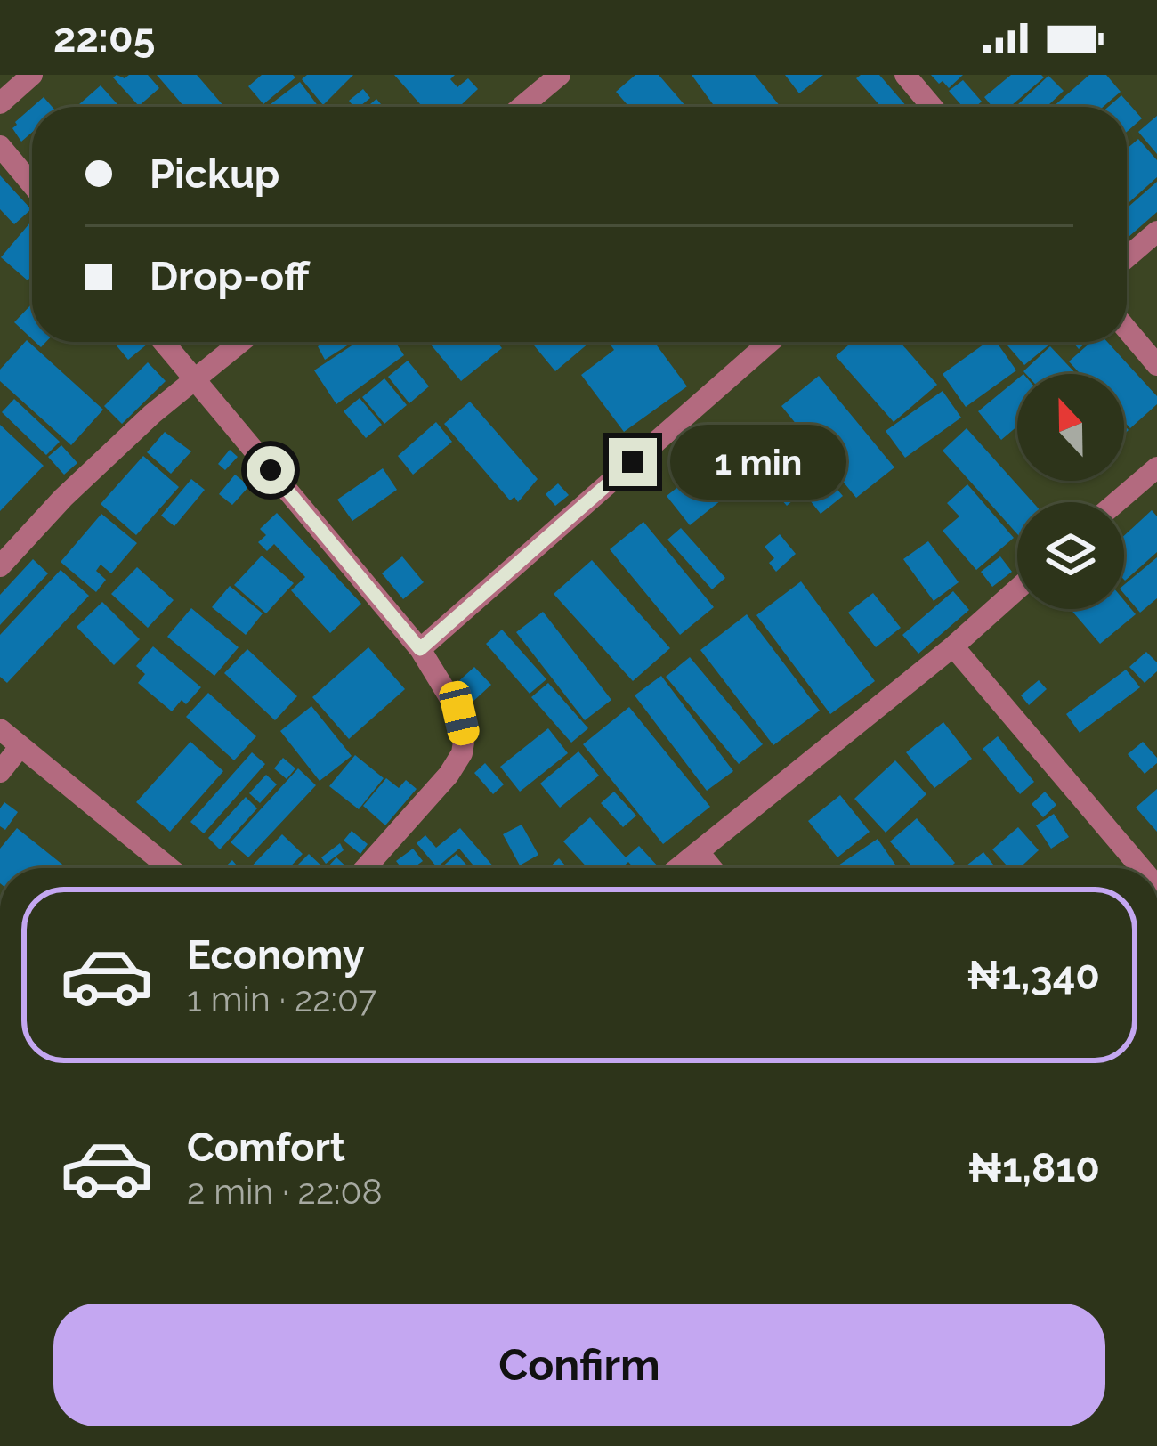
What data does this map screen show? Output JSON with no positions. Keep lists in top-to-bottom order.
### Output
{
  "north": "top",
  "page": {
    "status": "22:05",
    "banner": ["Pickup", "Drop-off"],
    "bubble": "1 min",
    "list": [
      {
        "name": "Economy",
        "note": "1 min · 22:07",
        "value": "₦1,340"
      },
      {
        "name": "Comfort",
        "note": "2 min · 22:08",
        "value": "₦1,810"
      }
    ],
    "buttons": "Confirm"
  }
}
